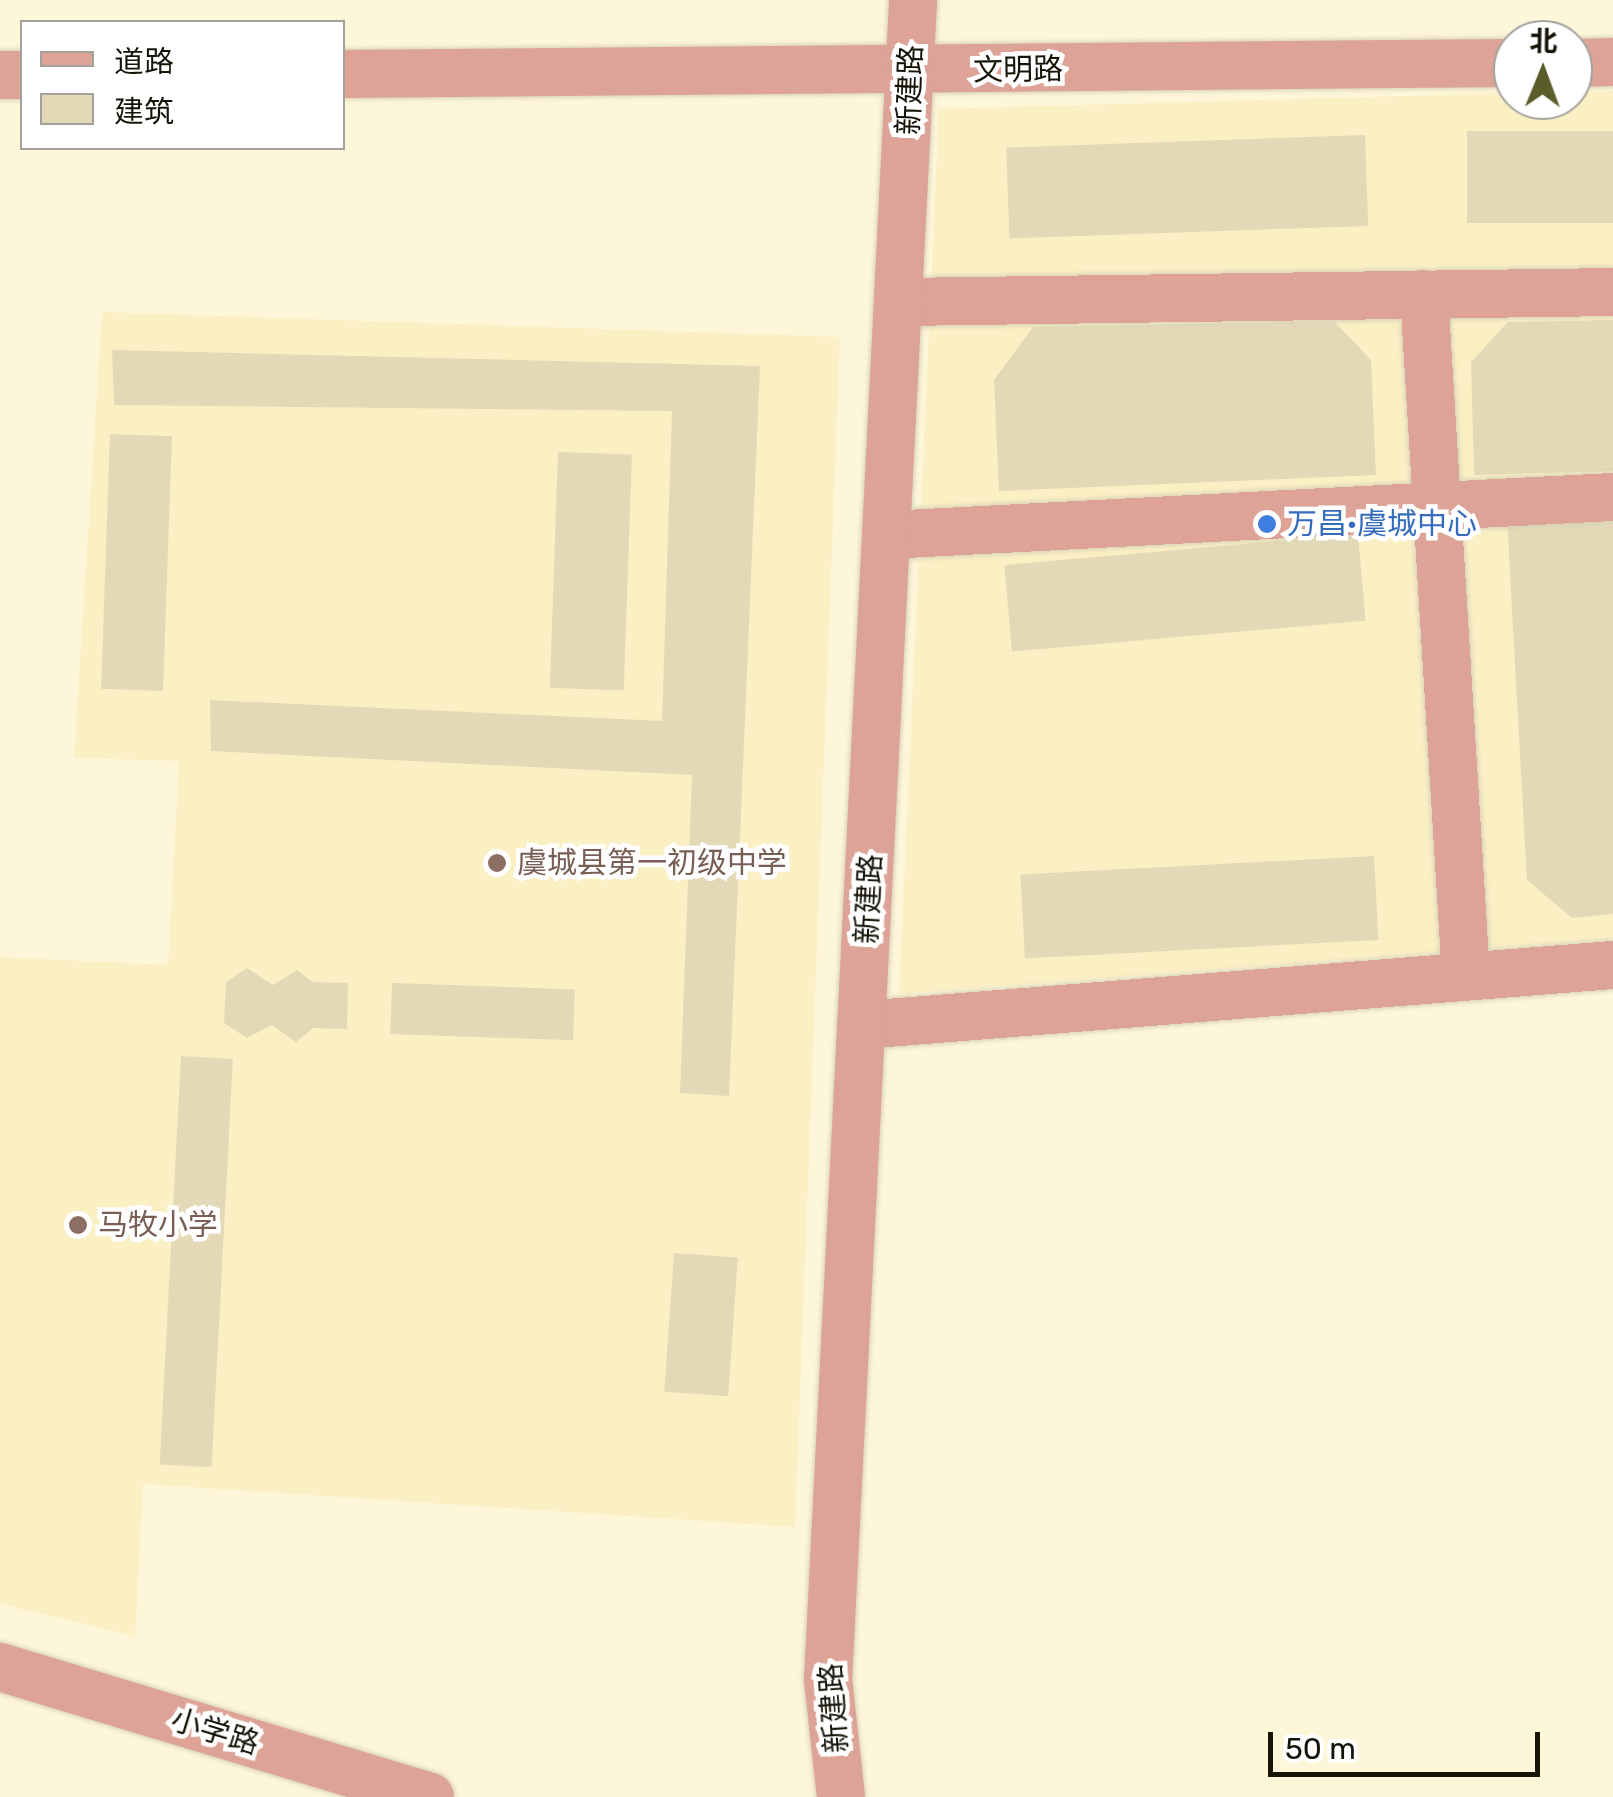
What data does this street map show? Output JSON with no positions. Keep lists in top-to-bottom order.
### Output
{
  "streets": {
    "street": ["文明路", "新建路", "小学路"]
  },
  "crossings": [
    ["文明路", "新建路"]
  ],
  "places": ["万昌·虞城中心", "虞城县第一初级中学", "马牧小学"],
  "legend": ["道路", "建筑"],
  "scale_bar": "50 m",
  "north": "top"
}
